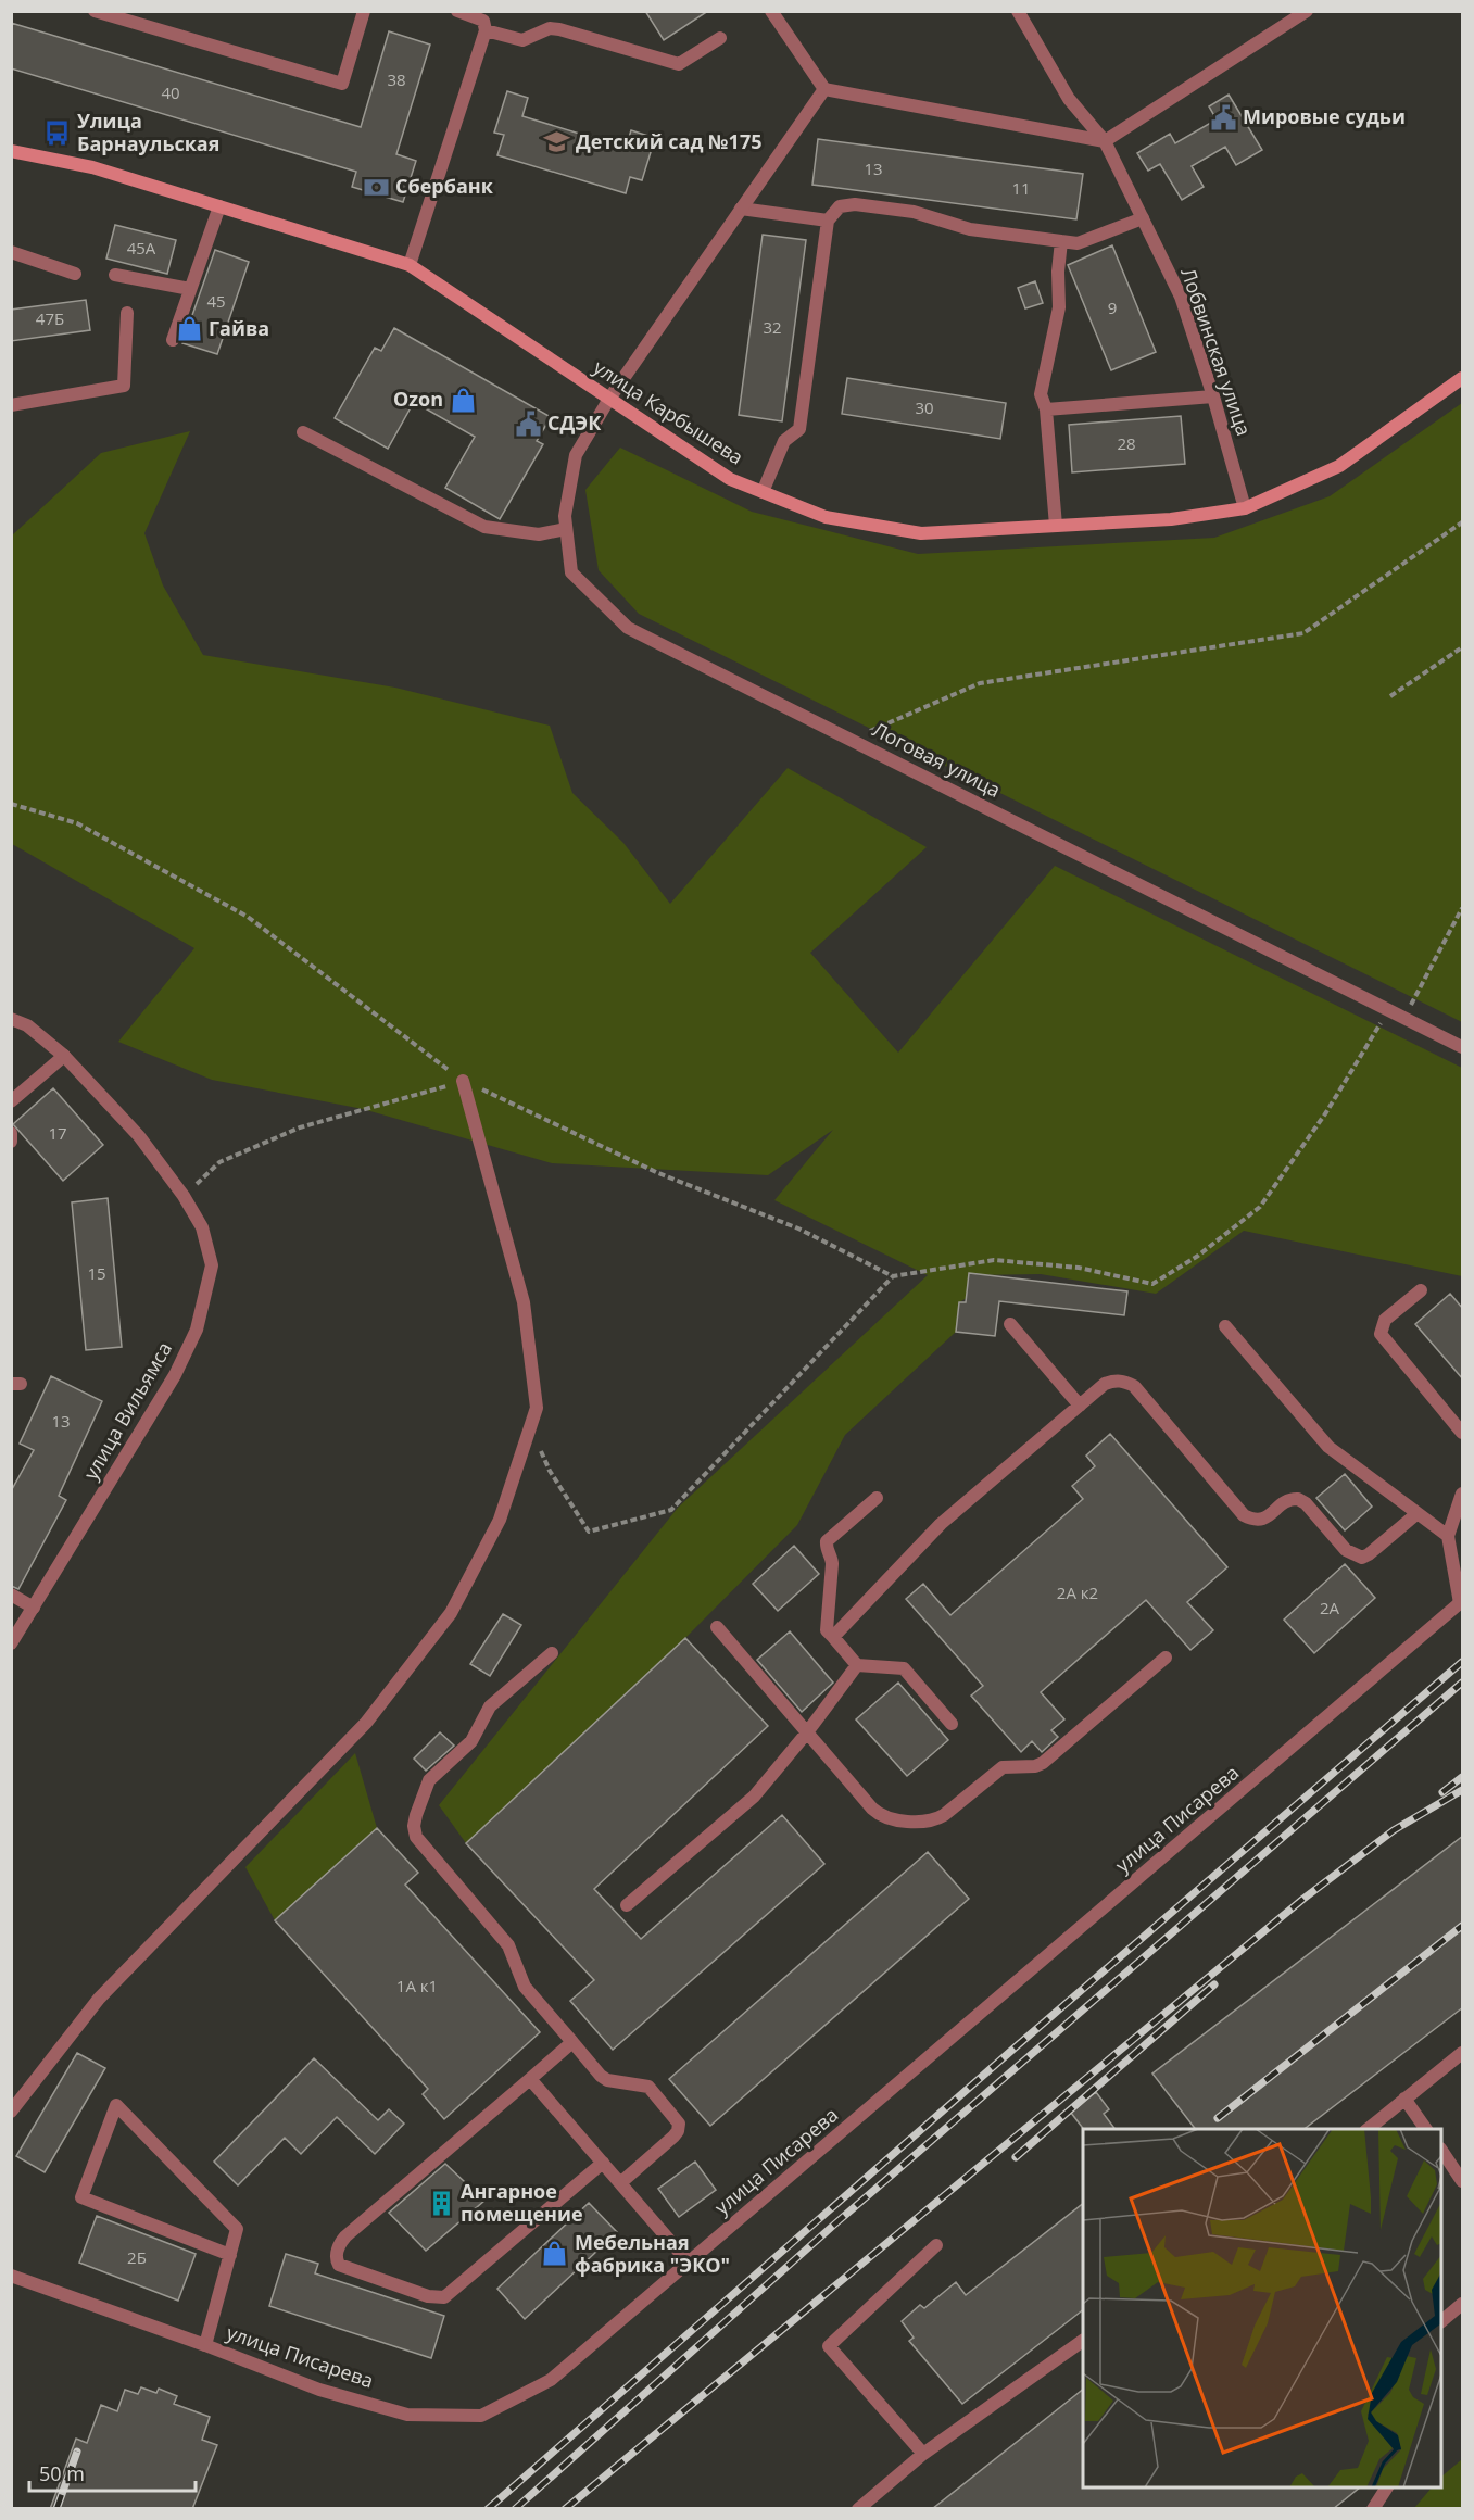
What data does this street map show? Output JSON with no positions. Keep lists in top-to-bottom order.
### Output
{
  "streets": {
    "street": [
      "Лобвинская улица",
      "улица Карбышева",
      "Логовая улица",
      "улица Вильямса",
      "улица Писарева"
    ]
  },
  "crossings": [
    ["Лобвинская улица", "улица Карбышева"],
    ["улица Карбышева", "Логовая улица"]
  ],
  "places": {
    "public building": ["Мировые судьи", "СДЭК"],
    "bus stop": ["Улица Барнаульская"],
    "school or university": ["Детский сад №175"],
    "bank": ["Сбербанк"],
    "shop": ["Гайва", "Ozon", "Мебельная фабрика \"ЭКО\""],
    "building": ["Ангарное помещение"]
  },
  "house_numbers": [
    "38",
    "40",
    "13",
    "11",
    "45А",
    "45",
    "9",
    "47Б",
    "32",
    "30",
    "28",
    "17",
    "15",
    "13",
    "2А к2",
    "2А",
    "1А к1",
    "2Б"
  ],
  "scale_bar": "50 m"
}
